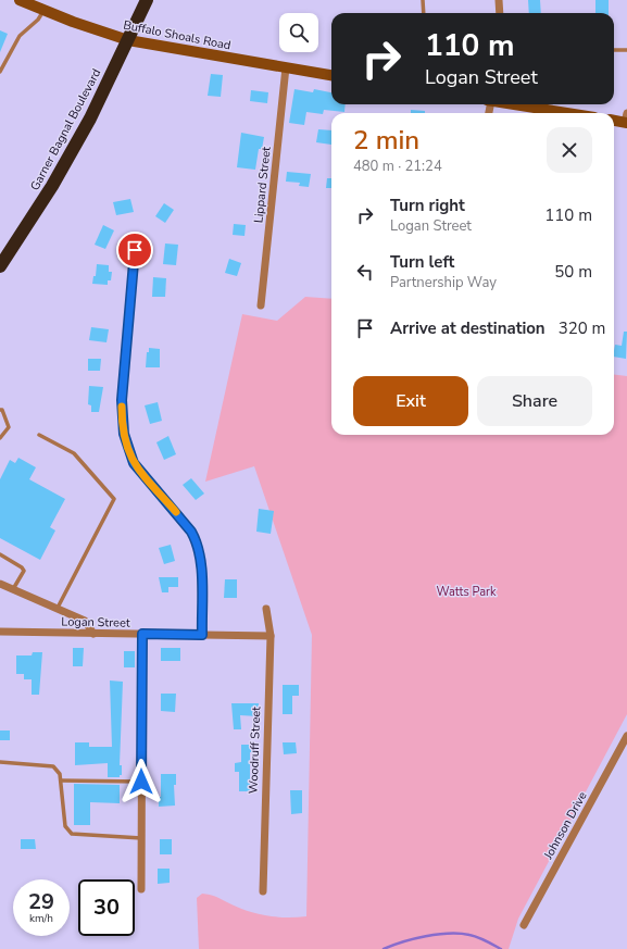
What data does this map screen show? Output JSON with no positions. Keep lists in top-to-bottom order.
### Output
{
  "streets": {
    "highway": ["Garner Bagnal Boulevard"],
    "street": [
      "Buffalo Shoals Road",
      "Lippard Street",
      "Logan Street",
      "Woodruff Street",
      "Johnson Drive"
    ]
  },
  "crossings": [
    ["Buffalo Shoals Road", "Garner Bagnal Boulevard"],
    ["Buffalo Shoals Road", "Lippard Street"],
    ["Logan Street", "Woodruff Street"]
  ],
  "parks": ["Watts Park"],
  "page": {
    "turn": ["110 m", "Logan Street"],
    "heading": ["2 min", "480 m · 21:24"],
    "list": [
      {
        "name": "Turn right",
        "note": "Logan Street",
        "value": "110 m"
      },
      {
        "name": "Turn left",
        "note": "Partnership Way",
        "value": "50 m"
      },
      {
        "name": "Arrive at destination",
        "value": "320 m"
      }
    ],
    "buttons": ["Exit", "Share"],
    "speed": "29 km/h",
    "limit": "30"
  }
}
